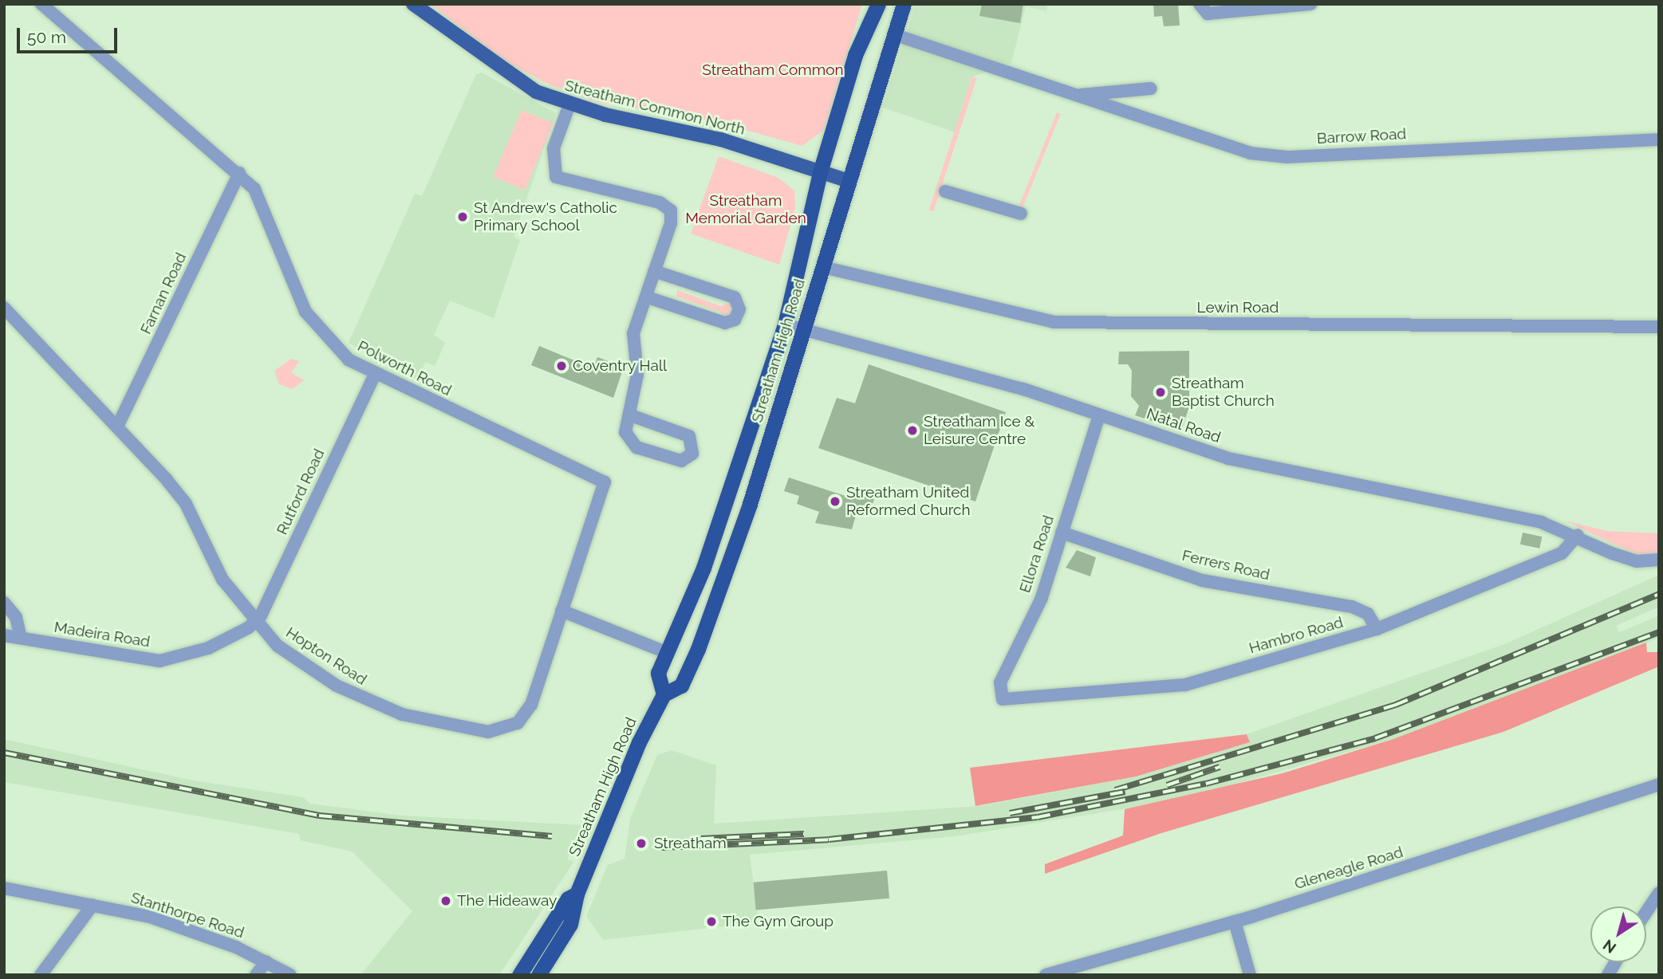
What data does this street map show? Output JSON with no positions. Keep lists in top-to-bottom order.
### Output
{
  "streets": {
    "highway": ["Streatham High Road"],
    "main road": ["Streatham Common North"],
    "street": [
      "Barrow Road",
      "Farnan Road",
      "Lewin Road",
      "Polworth Road",
      "Natal Road",
      "Rutford Road",
      "Ellora Road",
      "Ferrers Road",
      "Madeira Road",
      "Hambro Road",
      "Hopton Road",
      "Gleneagle Road",
      "Stanthorpe Road"
    ]
  },
  "crossings": [
    ["Streatham Common North", "Streatham High Road"],
    ["Barrow Road", "Streatham High Road"],
    ["Farnan Road", "Polworth Road"],
    ["Farnan Road", "Hopton Road"],
    ["Lewin Road", "Streatham High Road"],
    ["Streatham High Road", "Natal Road"],
    ["Polworth Road", "Rutford Road"],
    ["Polworth Road", "Hopton Road"],
    ["Natal Road", "Ellora Road"],
    ["Natal Road", "Hambro Road"],
    ["Rutford Road", "Madeira Road"],
    ["Rutford Road", "Hopton Road"],
    ["Ellora Road", "Ferrers Road"],
    ["Ellora Road", "Hambro Road"],
    ["Ferrers Road", "Hambro Road"],
    ["Madeira Road", "Hopton Road"]
  ],
  "parks": ["Streatham Common", "Streatham Memorial Garden"],
  "places": [
    "St Andrew's Catholic Primary School",
    "Coventry Hall",
    "Streatham Baptist Church",
    "Streatham Ice & Leisure Centre",
    "Streatham United Reformed Church",
    "Streatham",
    "The Hideaway",
    "The Gym Group"
  ],
  "scale_bar": "50 m",
  "north": "bottom left"
}
